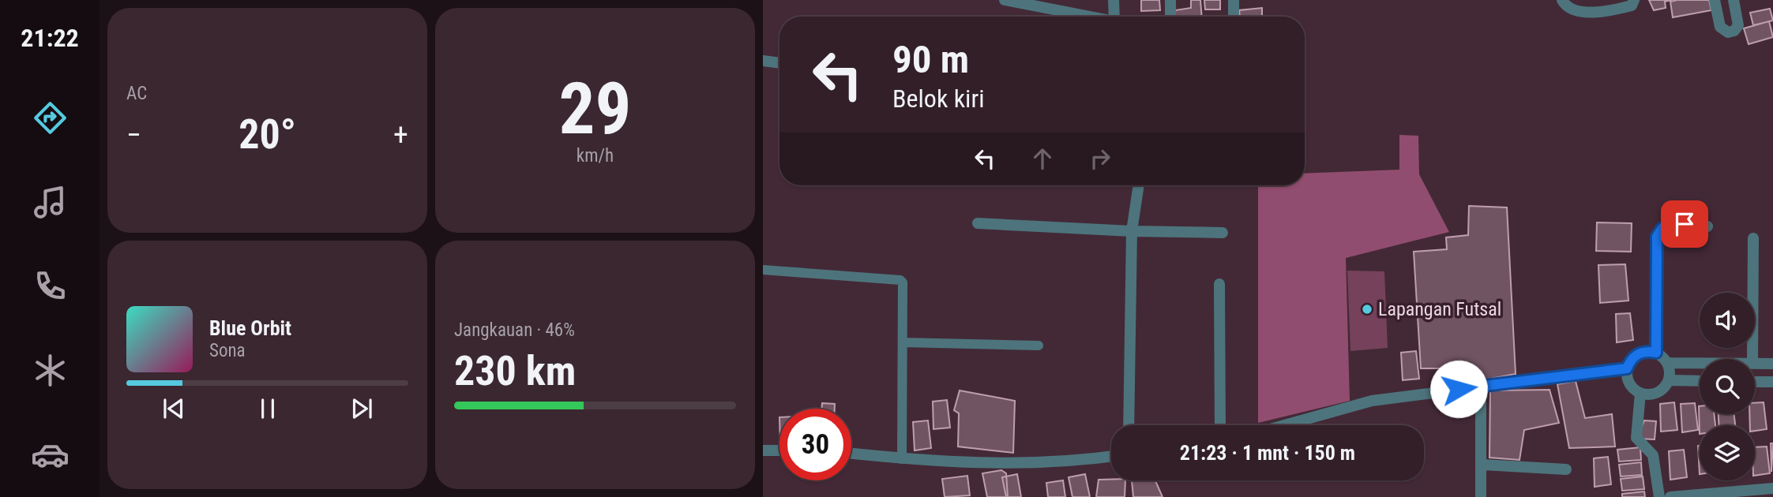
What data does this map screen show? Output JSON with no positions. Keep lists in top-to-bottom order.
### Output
{
  "places": ["Lapangan Futsal"],
  "page": {
    "tabs": "21:22",
    "tile": [
      "AC",
      ["29", "km/h"],
      ["Jangkauan · 46%", "230 km"]
    ],
    "turn": ["90 m", "Belok kiri"],
    "heat": ["−", "20°", "+"],
    "song": ["Blue Orbit", "Sona"],
    "limit": "30",
    "trip": "21:23 · 1 mnt · 150 m"
  }
}
